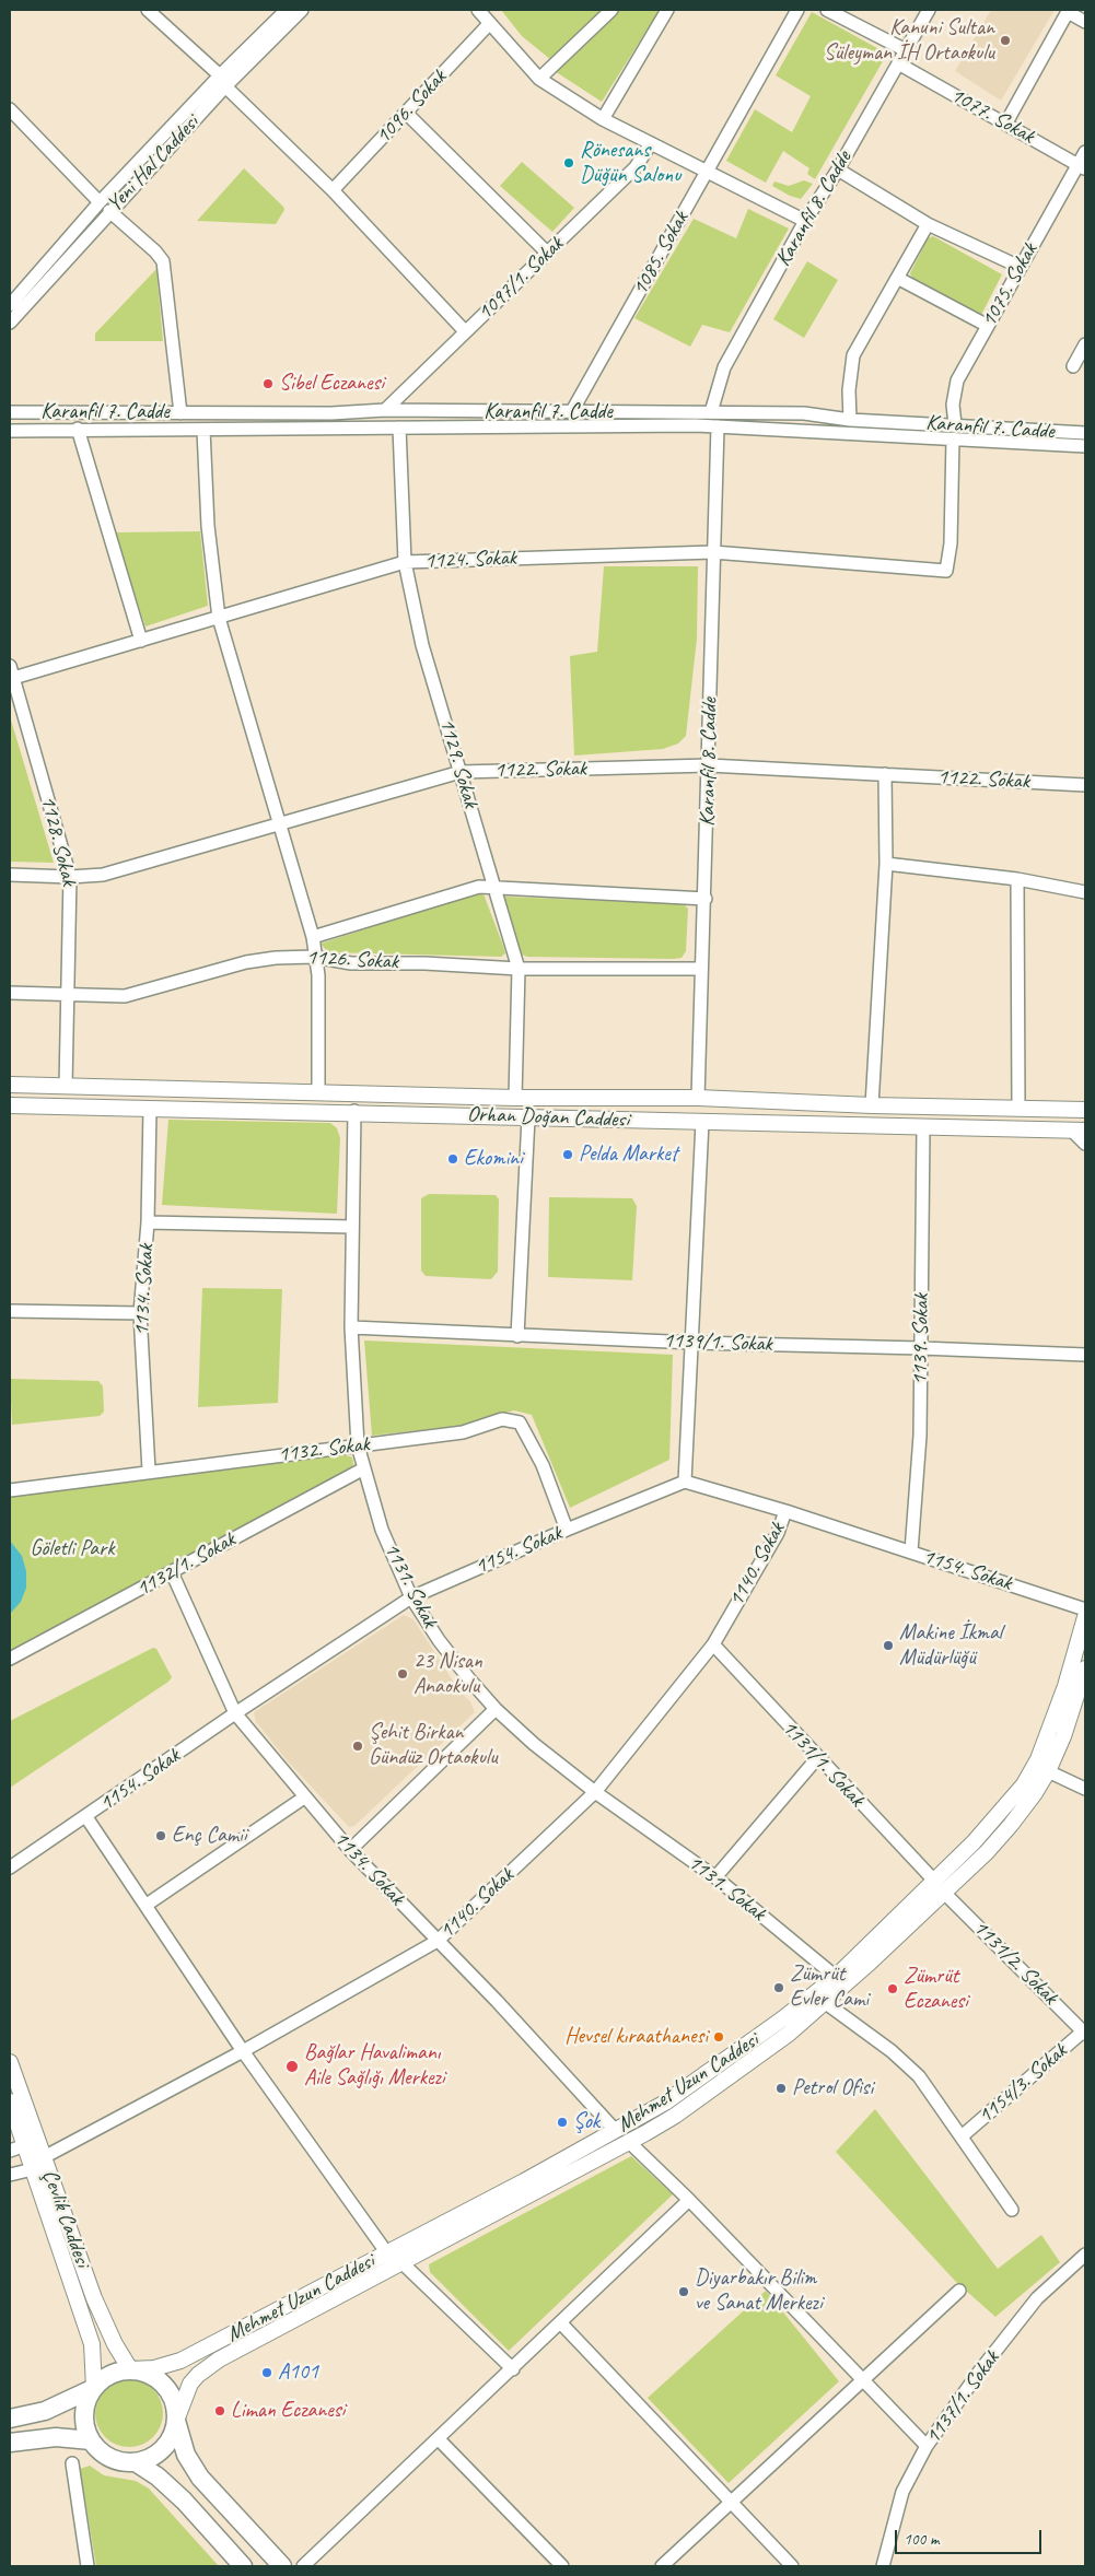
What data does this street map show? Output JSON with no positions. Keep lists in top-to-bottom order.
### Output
{
  "streets": {
    "main road": ["Orhan Doğan Caddesi", "Mehmet Uzun Caddesi", "Çevlik Caddesi"],
    "street": [
      "1096. Sokak",
      "1077. Sokak",
      "Yeni Hal Caddesi",
      "Karanfil 8. Cadde",
      "1085. Sokak",
      "1097/1. Sokak",
      "1075. Sokak",
      "Karanfil 7. Cadde",
      "1124. Sokak",
      "1129. Sokak",
      "1122. Sokak",
      "1128. Sokak",
      "1126. Sokak",
      "1134. Sokak",
      "1139. Sokak",
      "1139/1. Sokak",
      "1132. Sokak",
      "1154. Sokak",
      "1132/1. Sokak",
      "1140. Sokak",
      "1131. Sokak",
      "1131/1. Sokak",
      "1131/2. Sokak",
      "1154/3. Sokak",
      "1137/1. Sokak"
    ]
  },
  "crossings": [
    ["1077. Sokak", "Karanfil 8. Cadde"],
    ["1077. Sokak", "1075. Sokak"],
    ["Karanfil 8. Cadde", "Karanfil 7. Cadde"],
    ["Karanfil 8. Cadde", "1124. Sokak"],
    ["Karanfil 8. Cadde", "1122. Sokak"],
    ["Karanfil 8. Cadde", "1126. Sokak"],
    ["1085. Sokak", "Karanfil 7. Cadde"],
    ["1097/1. Sokak", "Karanfil 7. Cadde"],
    ["1075. Sokak", "Karanfil 7. Cadde"],
    ["Karanfil 7. Cadde", "1124. Sokak"],
    ["Karanfil 7. Cadde", "1129. Sokak"],
    ["1124. Sokak", "1129. Sokak"],
    ["1124. Sokak", "1128. Sokak"],
    ["1129. Sokak", "1122. Sokak"],
    ["1129. Sokak", "1126. Sokak"],
    ["1122. Sokak", "1128. Sokak"],
    ["1128. Sokak", "1126. Sokak"],
    ["Orhan Doğan Caddesi", "1134. Sokak"],
    ["Orhan Doğan Caddesi", "1139. Sokak"],
    ["Orhan Doğan Caddesi", "1131. Sokak"],
    ["1134. Sokak", "1132. Sokak"],
    ["1134. Sokak", "1154. Sokak"],
    ["1134. Sokak", "1132/1. Sokak"],
    ["1134. Sokak", "1140. Sokak"],
    ["1134. Sokak", "Mehmet Uzun Caddesi"],
    ["1139. Sokak", "1139/1. Sokak"],
    ["1139. Sokak", "1154. Sokak"],
    ["1139/1. Sokak", "1131. Sokak"],
    ["1132. Sokak", "1154. Sokak"],
    ["1132. Sokak", "1131. Sokak"],
    ["1154. Sokak", "1140. Sokak"],
    ["1154. Sokak", "1131. Sokak"],
    ["1132/1. Sokak", "1131. Sokak"],
    ["1140. Sokak", "1131. Sokak"],
    ["1140. Sokak", "1131/1. Sokak"],
    ["1140. Sokak", "Çevlik Caddesi"],
    ["1131. Sokak", "Mehmet Uzun Caddesi"],
    ["1131/1. Sokak", "1131/2. Sokak"],
    ["1131/1. Sokak", "Mehmet Uzun Caddesi"],
    ["1131/2. Sokak", "Mehmet Uzun Caddesi"],
    ["1131/2. Sokak", "1154/3. Sokak"],
    ["Mehmet Uzun Caddesi", "Çevlik Caddesi"]
  ],
  "parks": ["Göletli Park"],
  "places": [
    "Kanuni Sultan Süleyman İH Ortaokulu",
    "Rönesans Düğün Salonu",
    "Sibel Eczanesi",
    "Pelda Market",
    "Ekomini",
    "Makine İkmal Müdürlüğü",
    "23 Nisan Anaokulu",
    "Şehit Birkan Gündüz Ortaokulu",
    "Enç Camii",
    "Zümrüt Evler Cami",
    "Zümrüt Eczanesi",
    "Hevsel kıraathanesi",
    "Bağlar Havalimanı Aile Sağlığı Merkezi",
    "Petrol Ofisi",
    "Şok",
    "Diyarbakır Bilim ve Sanat Merkezi",
    "A101",
    "Liman Eczanesi"
  ],
  "scale_bar": "100 m"
}
